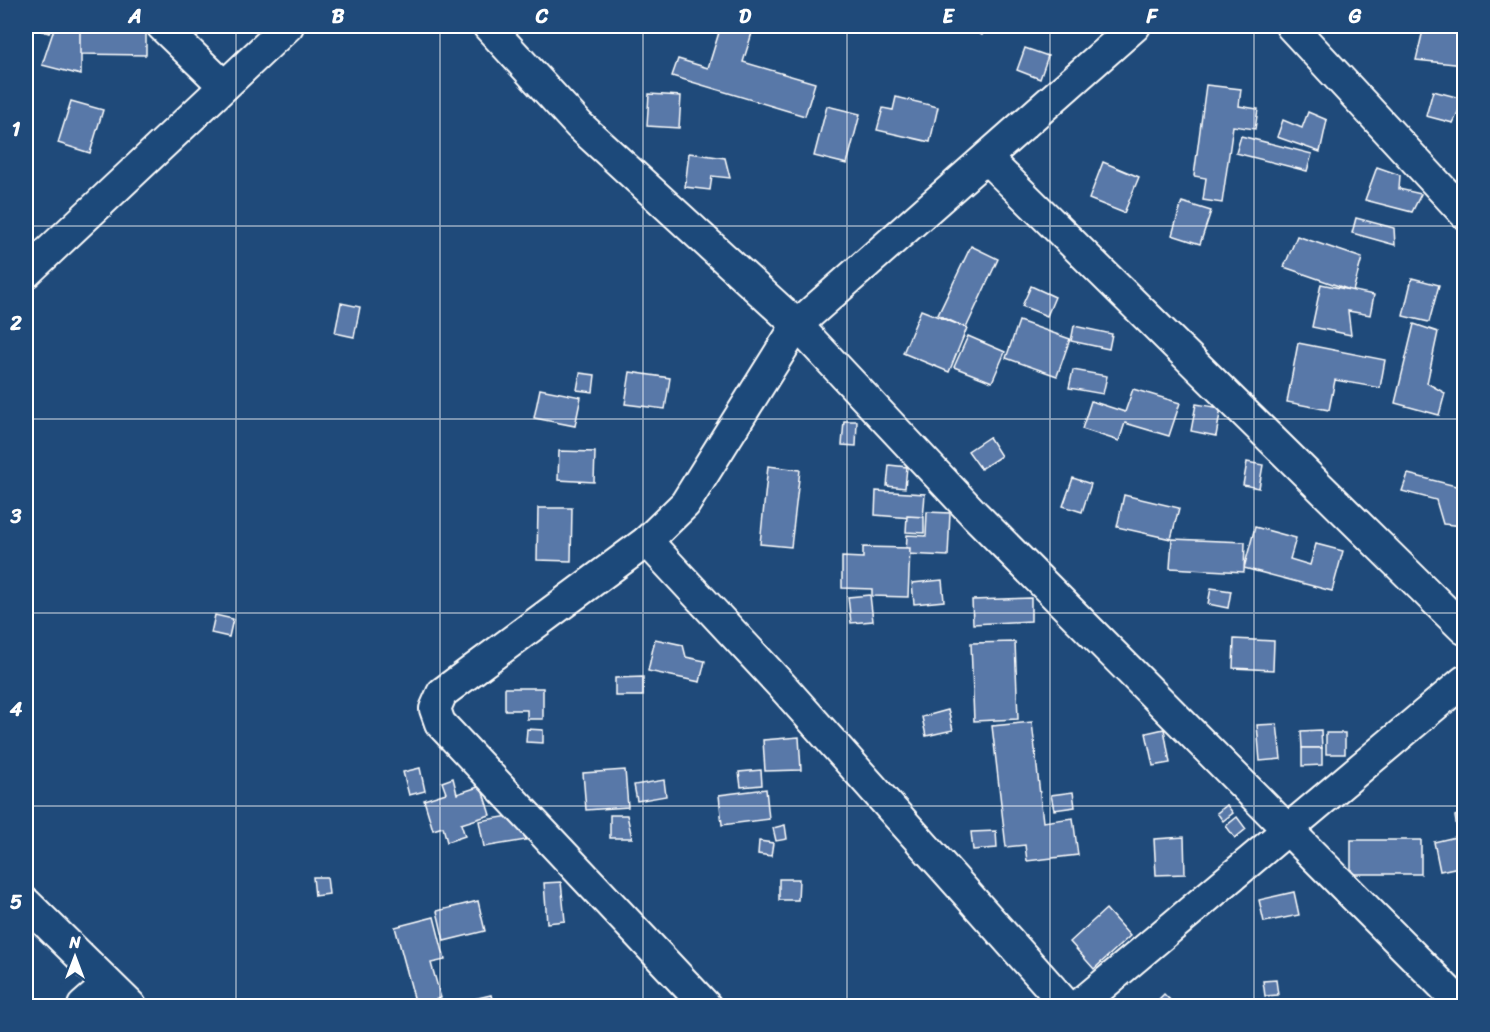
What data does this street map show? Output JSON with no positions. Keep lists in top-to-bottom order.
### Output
{
  "north": "top",
  "grid": {
    "columns": [
      "A",
      "B",
      "C",
      "D",
      "E",
      "F",
      "G"
    ],
    "rows": [
      "1",
      "2",
      "3",
      "4",
      "5"
    ]
  }
}
